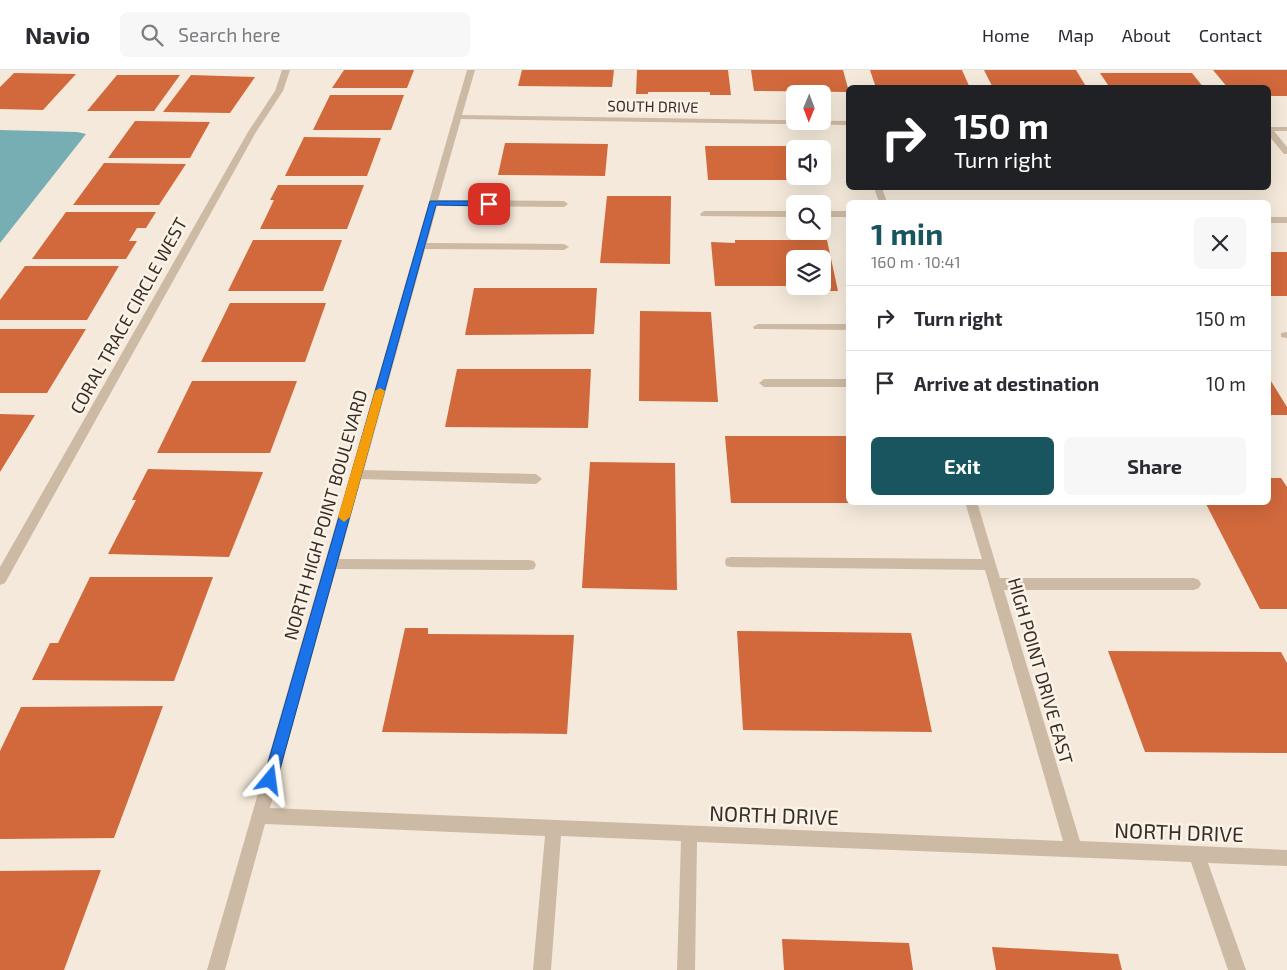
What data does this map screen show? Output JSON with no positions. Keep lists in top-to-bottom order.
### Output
{
  "streets": {
    "street": [
      "SOUTH DRIVE",
      "CORAL TRACE CIRCLE WEST",
      "NORTH HIGH POINT BOULEVARD",
      "HIGH POINT DRIVE EAST",
      "NORTH DRIVE"
    ]
  },
  "crossings": [
    ["SOUTH DRIVE", "NORTH HIGH POINT BOULEVARD"],
    ["NORTH HIGH POINT BOULEVARD", "NORTH DRIVE"],
    ["HIGH POINT DRIVE EAST", "NORTH DRIVE"]
  ],
  "north": "bottom",
  "page": {
    "header": "Navio",
    "search": "Search here",
    "nav": [
      "Home",
      "Map",
      "About",
      "Contact"
    ],
    "turn": ["150 m", "Turn right"],
    "heading": ["1 min", "160 m · 10:41"],
    "list": [
      {
        "name": "Turn right",
        "value": "150 m"
      },
      {
        "name": "Arrive at destination",
        "value": "10 m"
      }
    ],
    "buttons": ["Exit", "Share"]
  }
}
